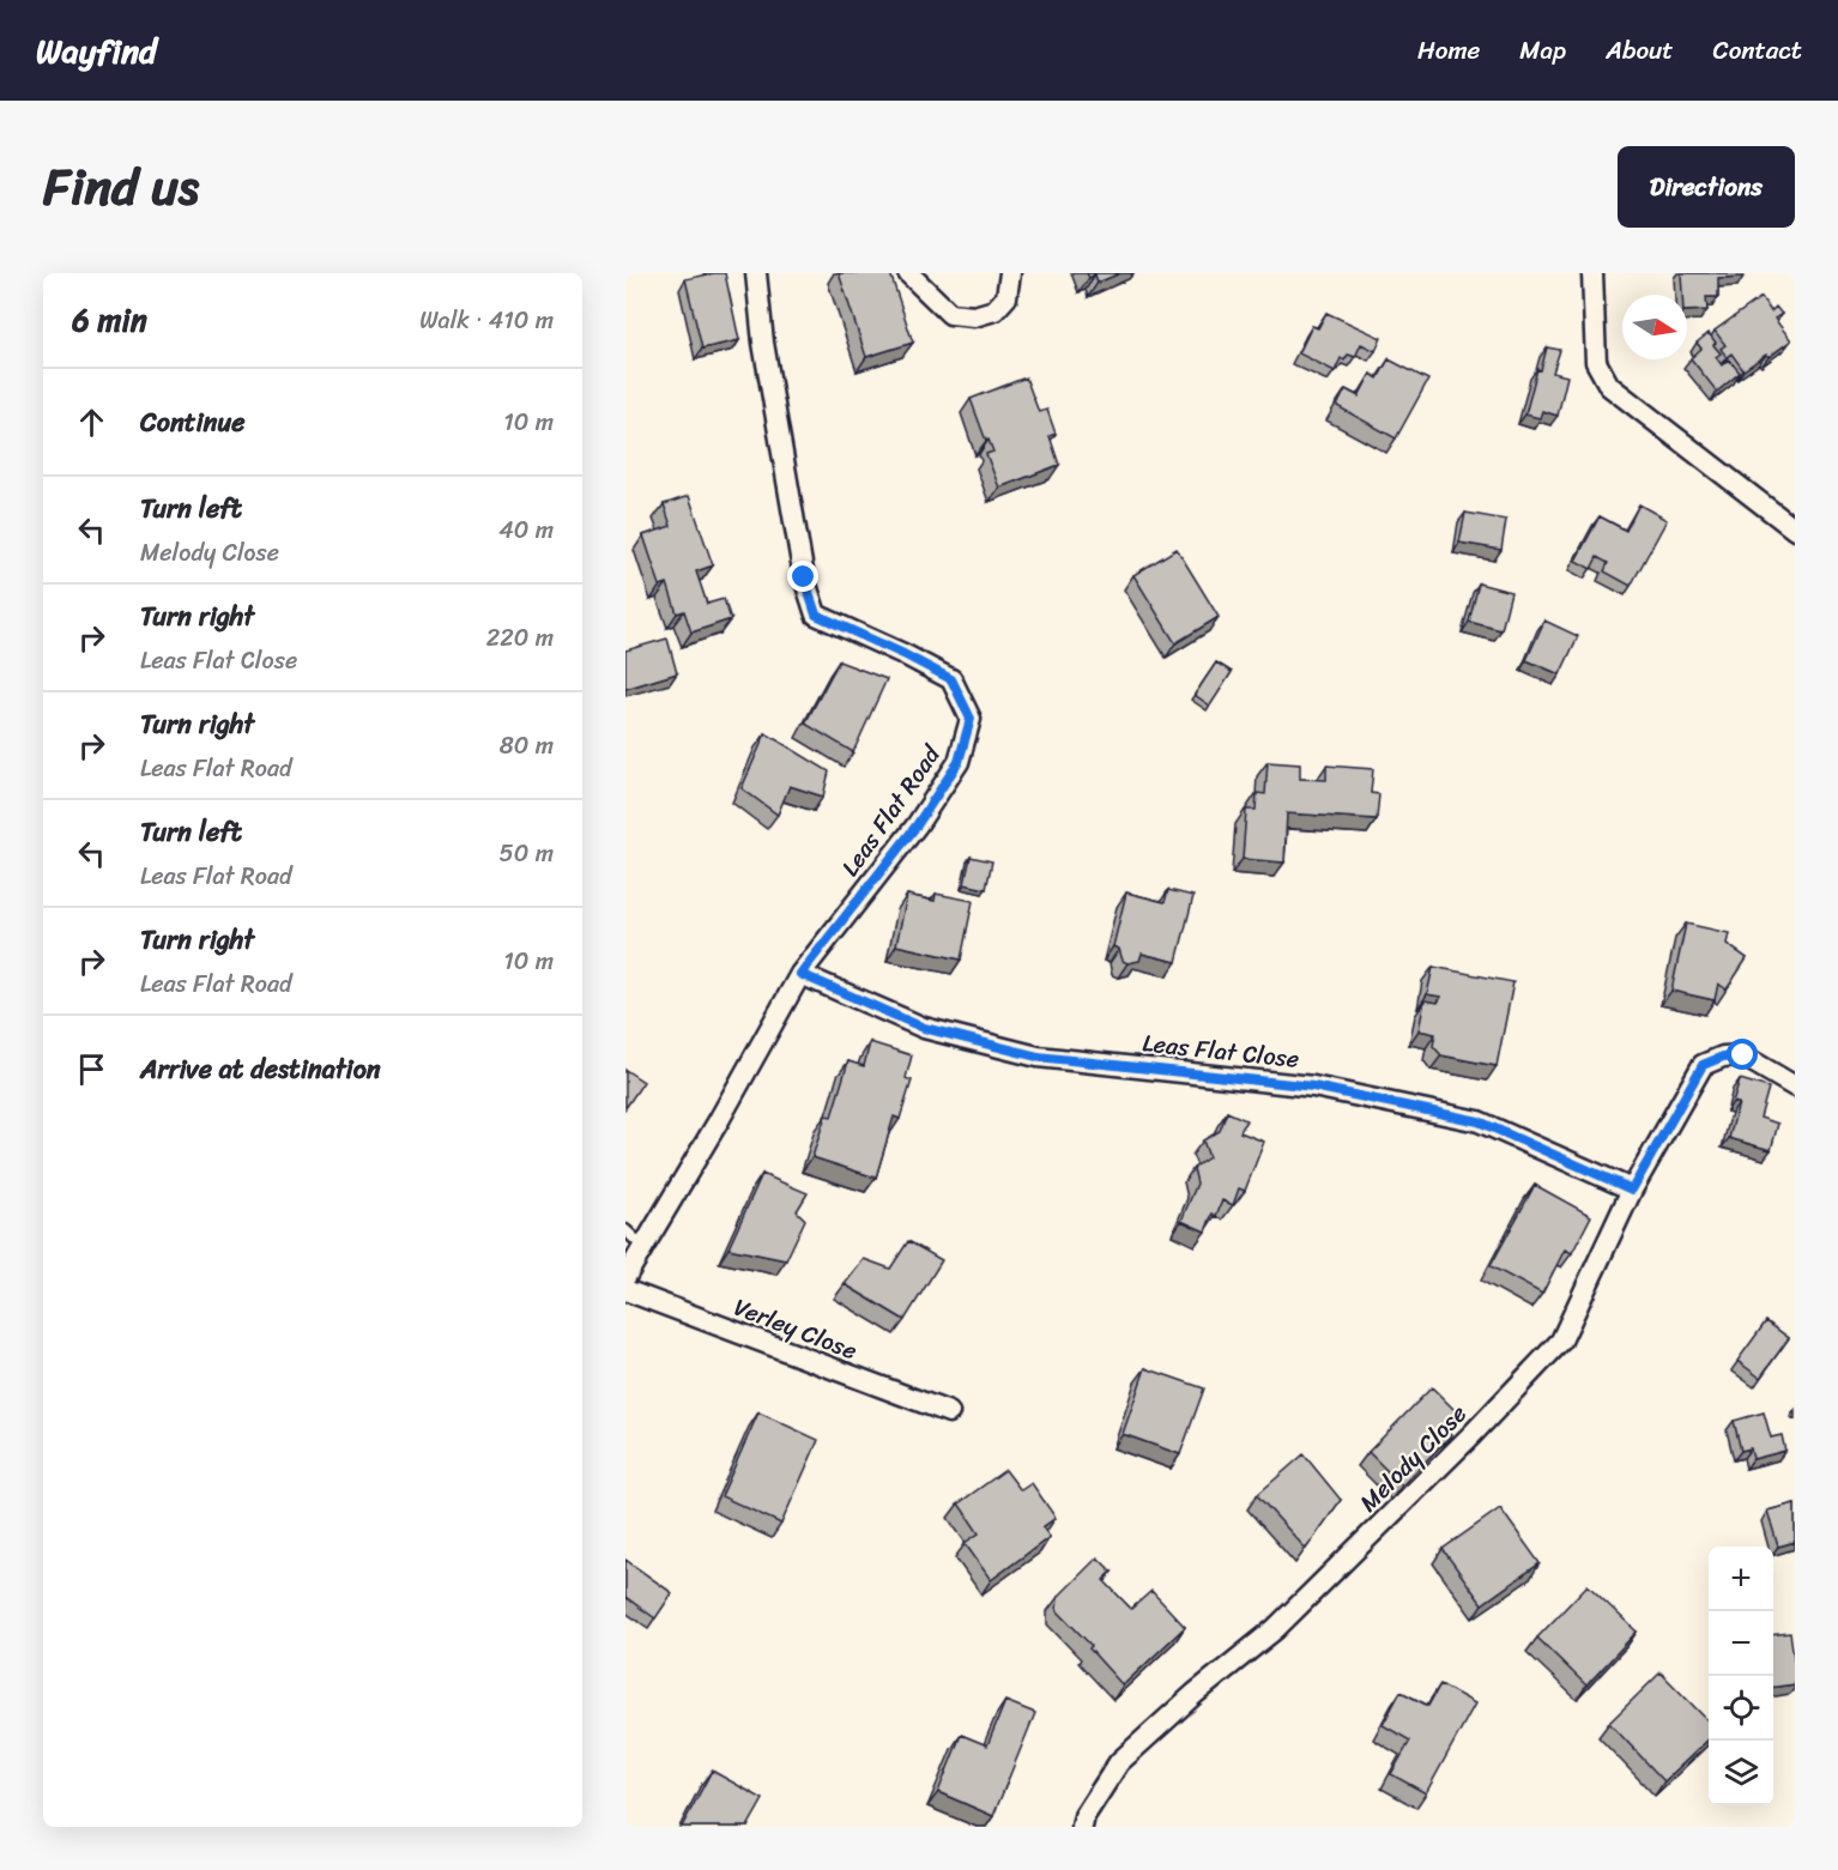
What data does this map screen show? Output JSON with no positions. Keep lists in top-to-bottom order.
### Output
{
  "streets": {
    "street": [
      "Leas Flat Road",
      "Leas Flat Close",
      "Verley Close",
      "Melody Close"
    ]
  },
  "crossings": [
    ["Leas Flat Road", "Leas Flat Close"],
    ["Leas Flat Close", "Melody Close"]
  ],
  "north": "right",
  "page": {
    "header": "Wayfind",
    "nav": [
      "Home",
      "Map",
      "About",
      "Contact"
    ],
    "title": "Find us",
    "buttons": "Directions",
    "heading": ["6 min", "Walk · 410 m"],
    "list": [
      ["Continue", "10 m"],
      ["Turn left", "Melody Close", "40 m"],
      ["Turn right", "Leas Flat Close", "220 m"],
      ["Turn right", "Leas Flat Road", "80 m"],
      ["Turn left", "Leas Flat Road", "50 m"],
      ["Turn right", "Leas Flat Road", "10 m"],
      "Arrive at destination"
    ],
    "map_buttons": ["+", "−"]
  }
}
